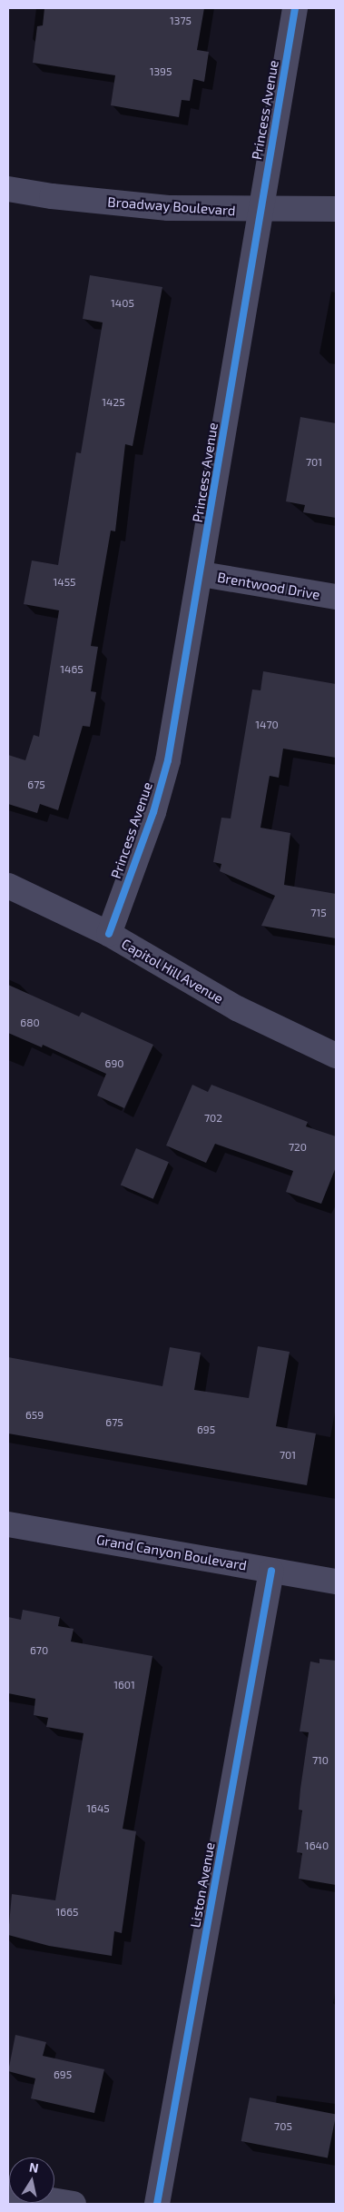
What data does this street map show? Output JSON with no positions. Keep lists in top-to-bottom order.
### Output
{
  "streets": {
    "street": [
      "Princess Avenue",
      "Broadway Boulevard",
      "Brentwood Drive",
      "Capitol Hill Avenue",
      "Grand Canyon Boulevard",
      "Liston Avenue"
    ]
  },
  "crossings": [
    ["Princess Avenue", "Broadway Boulevard"],
    ["Princess Avenue", "Brentwood Drive"],
    ["Princess Avenue", "Capitol Hill Avenue"],
    ["Grand Canyon Boulevard", "Liston Avenue"]
  ],
  "house_numbers": [
    "1375",
    "1395",
    "1405",
    "1425",
    "701",
    "1455",
    "1465",
    "1470",
    "675",
    "715",
    "680",
    "690",
    "702",
    "720",
    "659",
    "675",
    "695",
    "701",
    "670",
    "1601",
    "710",
    "1645",
    "1640",
    "1665",
    "695",
    "705"
  ],
  "north": "top"
}
